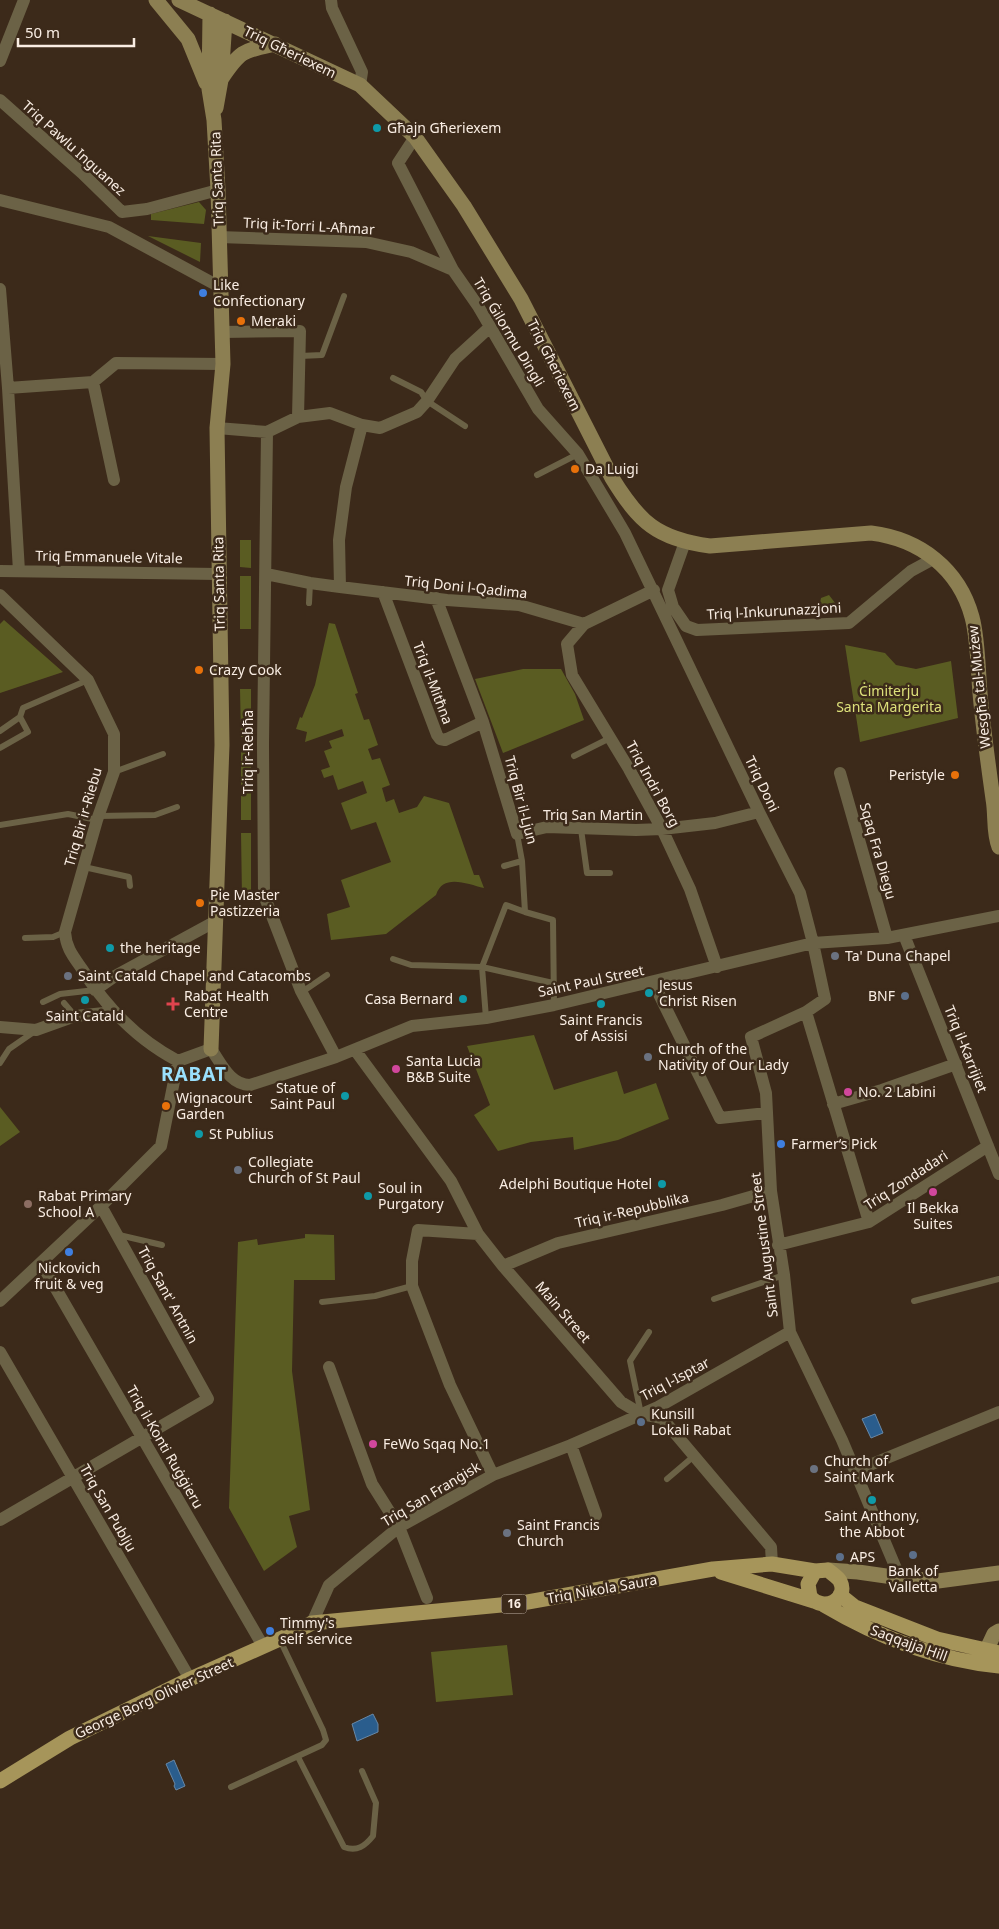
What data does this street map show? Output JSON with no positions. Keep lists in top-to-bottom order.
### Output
{
  "streets": {
    "main road": [
      "Triq Nikola Saura",
      "16",
      "Saqqajja Hill",
      "George Borg Olivier Street"
    ],
    "street": [
      "Triq Għeriexem",
      "Triq Pawlu Inguanez",
      "Triq Santa Rita",
      "Triq it-Torri L-Aħmar",
      "Triq Ġilormu Dingli",
      "Triq Emmanuele Vitale",
      "Triq Doni l-Qadima",
      "Triq l-Inkurunazzjoni",
      "Triq il-Mitħna",
      "Wesgħa tal-Mużew",
      "Triq ir-Rebħa",
      "Triq Indrì Borg",
      "Triq Doni",
      "Triq Bir il-Ljun",
      "Triq San Martin",
      "Triq Bir ir-Riebu",
      "Sqaq Fra Diegu",
      "Saint Paul Street",
      "Triq il-Karrijiet",
      "Triq Zondadari",
      "Triq ir-Repubblika",
      "Saint Augustine Street",
      "Triq Sant' Antnin",
      "Main Street",
      "Triq l-Isptar",
      "Triq il-Konti Ruġġieru",
      "Triq San Franġisk",
      "Triq San Publju"
    ]
  },
  "crossings": [
    ["Triq Għeriexem", "Triq Santa Rita"],
    ["Triq Għeriexem", "Triq Ġilormu Dingli"],
    ["Triq Għeriexem", "Triq l-Inkurunazzjoni"],
    ["Triq Għeriexem", "Wesgħa tal-Mużew"],
    ["Triq Pawlu Inguanez", "Triq Santa Rita"],
    ["Triq Santa Rita", "Triq it-Torri L-Aħmar"],
    ["Triq Santa Rita", "Triq Emmanuele Vitale"],
    ["Triq Santa Rita", "Saint Paul Street"],
    ["Triq it-Torri L-Aħmar", "Triq Ġilormu Dingli"],
    ["Triq Ġilormu Dingli", "Triq Doni"],
    ["Triq Doni l-Qadima", "Triq il-Mitħna"],
    ["Triq Doni l-Qadima", "Triq ir-Rebħa"],
    ["Triq Doni l-Qadima", "Triq Indrì Borg"],
    ["Triq Doni l-Qadima", "Triq Bir il-Ljun"],
    ["Triq il-Mitħna", "Triq Bir il-Ljun"],
    ["Triq ir-Rebħa", "Saint Paul Street"],
    ["Triq Indrì Borg", "Triq San Martin"],
    ["Triq Indrì Borg", "Saint Paul Street"],
    ["Triq Doni", "Triq San Martin"],
    ["Triq Doni", "Saint Paul Street"],
    ["Triq Doni", "Saint Augustine Street"],
    ["Triq Bir il-Ljun", "Triq San Martin"],
    ["Sqaq Fra Diegu", "Saint Paul Street"],
    ["Saint Paul Street", "Triq il-Karrijiet"],
    ["Saint Paul Street", "Main Street"],
    ["Triq il-Karrijiet", "Triq Zondadari"],
    ["Triq Zondadari", "Saint Augustine Street"],
    ["Triq ir-Repubblika", "Saint Augustine Street"],
    ["Triq ir-Repubblika", "Main Street"],
    ["Saint Augustine Street", "Triq l-Isptar"],
    ["Triq Sant' Antnin", "Triq il-Konti Ruġġieru"],
    ["Main Street", "Triq l-Isptar"],
    ["Main Street", "Triq Nikola Saura"],
    ["Triq l-Isptar", "Triq San Franġisk"],
    ["Triq il-Konti Ruġġieru", "George Borg Olivier Street"],
    ["Triq San Franġisk", "Triq Nikola Saura"],
    ["Triq San Franġisk", "George Borg Olivier Street"],
    ["Triq San Publju", "George Borg Olivier Street"],
    ["Triq Nikola Saura", "Saqqajja Hill"],
    ["Triq Nikola Saura", "George Borg Olivier Street"]
  ],
  "districts": ["RABAT"],
  "parks": ["Ċimiterju Santa Margerita"],
  "places": {
    "other": [
      "Għajn Għeriexem",
      "Like Confectionary",
      "Meraki",
      "Da Luigi",
      "Crazy Cook",
      "Peristyle",
      "Pie Master Pastizzeria",
      "the heritage",
      "Ta' Duna Chapel",
      "Saint Catald Chapel and Catacombs",
      "Jesus Christ Risen",
      "BNF",
      "Casa Bernard",
      "Saint Catald",
      "Saint Francis of Assisi",
      "Church of the Nativity of Our Lady",
      "Santa Lucia B&B Suite",
      "No. 2 Labini",
      "Statue of Saint Paul",
      "Wignacourt Garden",
      "St Publius",
      "Farmer‘s Pick",
      "Collegiate Church of St Paul",
      "Adelphi Boutique Hotel",
      "Il Bekka Suites",
      "Soul in Purgatory",
      "Rabat Primary School A",
      "Nickovich fruit & veg",
      "Kunsill Lokali Rabat",
      "FeWo Sqaq No.1",
      "Church of Saint Mark",
      "Saint Anthony, the Abbot",
      "Saint Francis Church",
      "Bank of Valletta",
      "APS",
      "Timmy's self service"
    ],
    "health": ["Rabat Health Centre"]
  },
  "scale_bar": "50 m"
}
